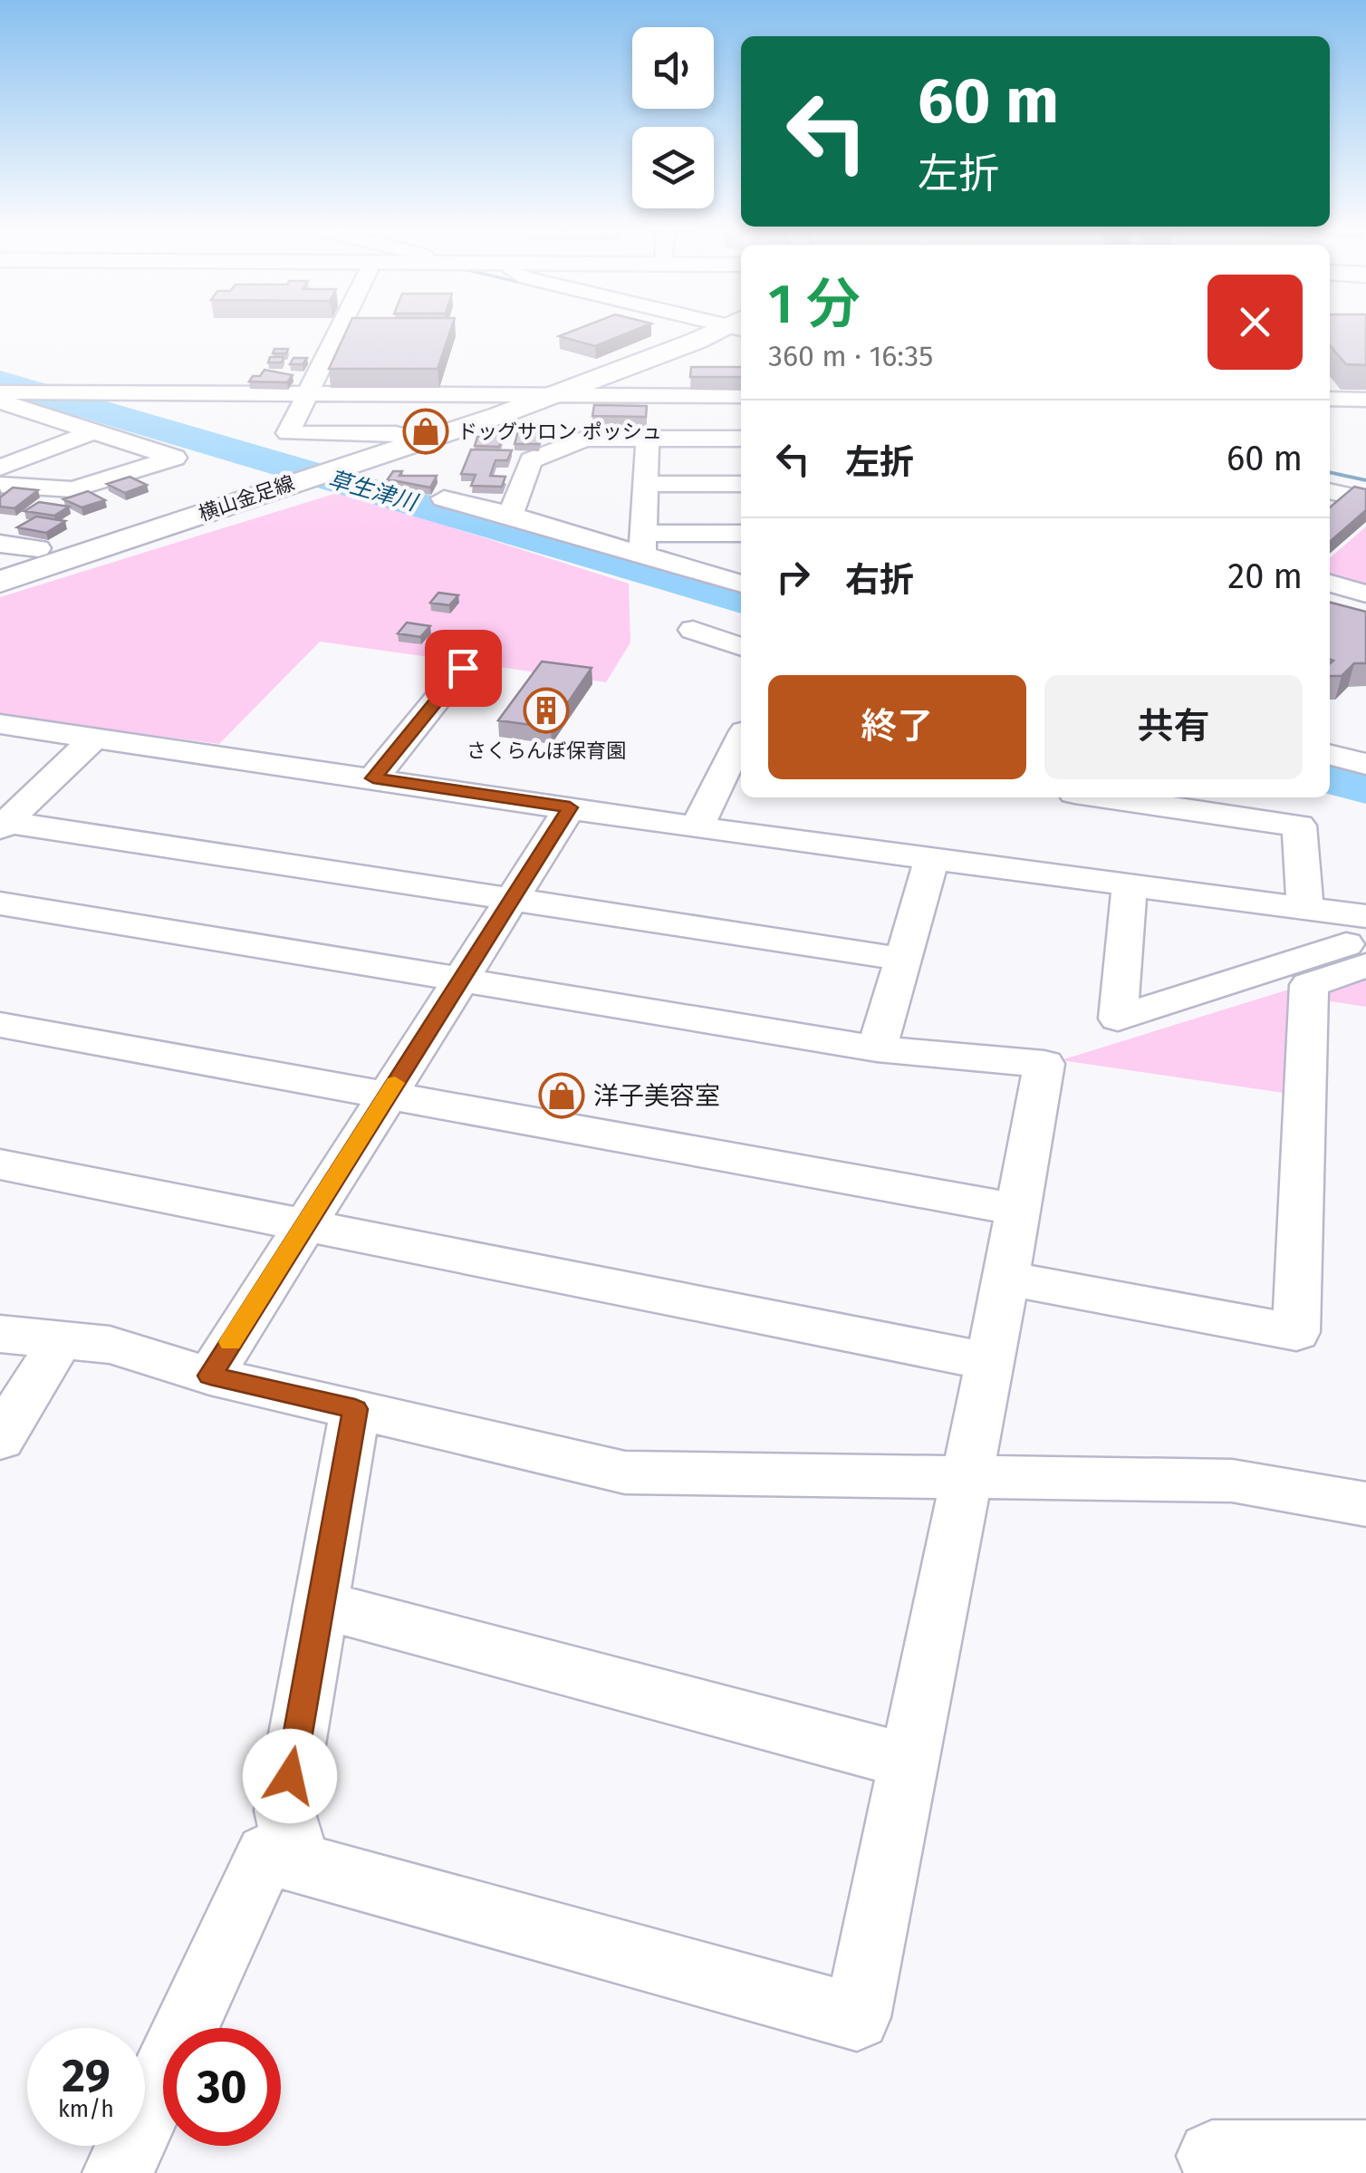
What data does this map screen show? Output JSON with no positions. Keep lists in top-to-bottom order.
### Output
{
  "streets": {
    "main road": ["横山金足線"]
  },
  "water": ["草生津川"],
  "places": {
    "shop": ["ドッグサロン ポッシュ", "洋子美容室"],
    "building": ["さくらんぼ保育園"]
  },
  "page": {
    "turn": ["60 m", "左折"],
    "heading": ["1 分", "360 m · 16:35"],
    "list": [
      {
        "name": "左折",
        "value": "60 m"
      },
      {
        "name": "右折",
        "value": "20 m"
      }
    ],
    "buttons": ["終了", "共有"],
    "speed": "29 km/h",
    "limit": "30"
  }
}
